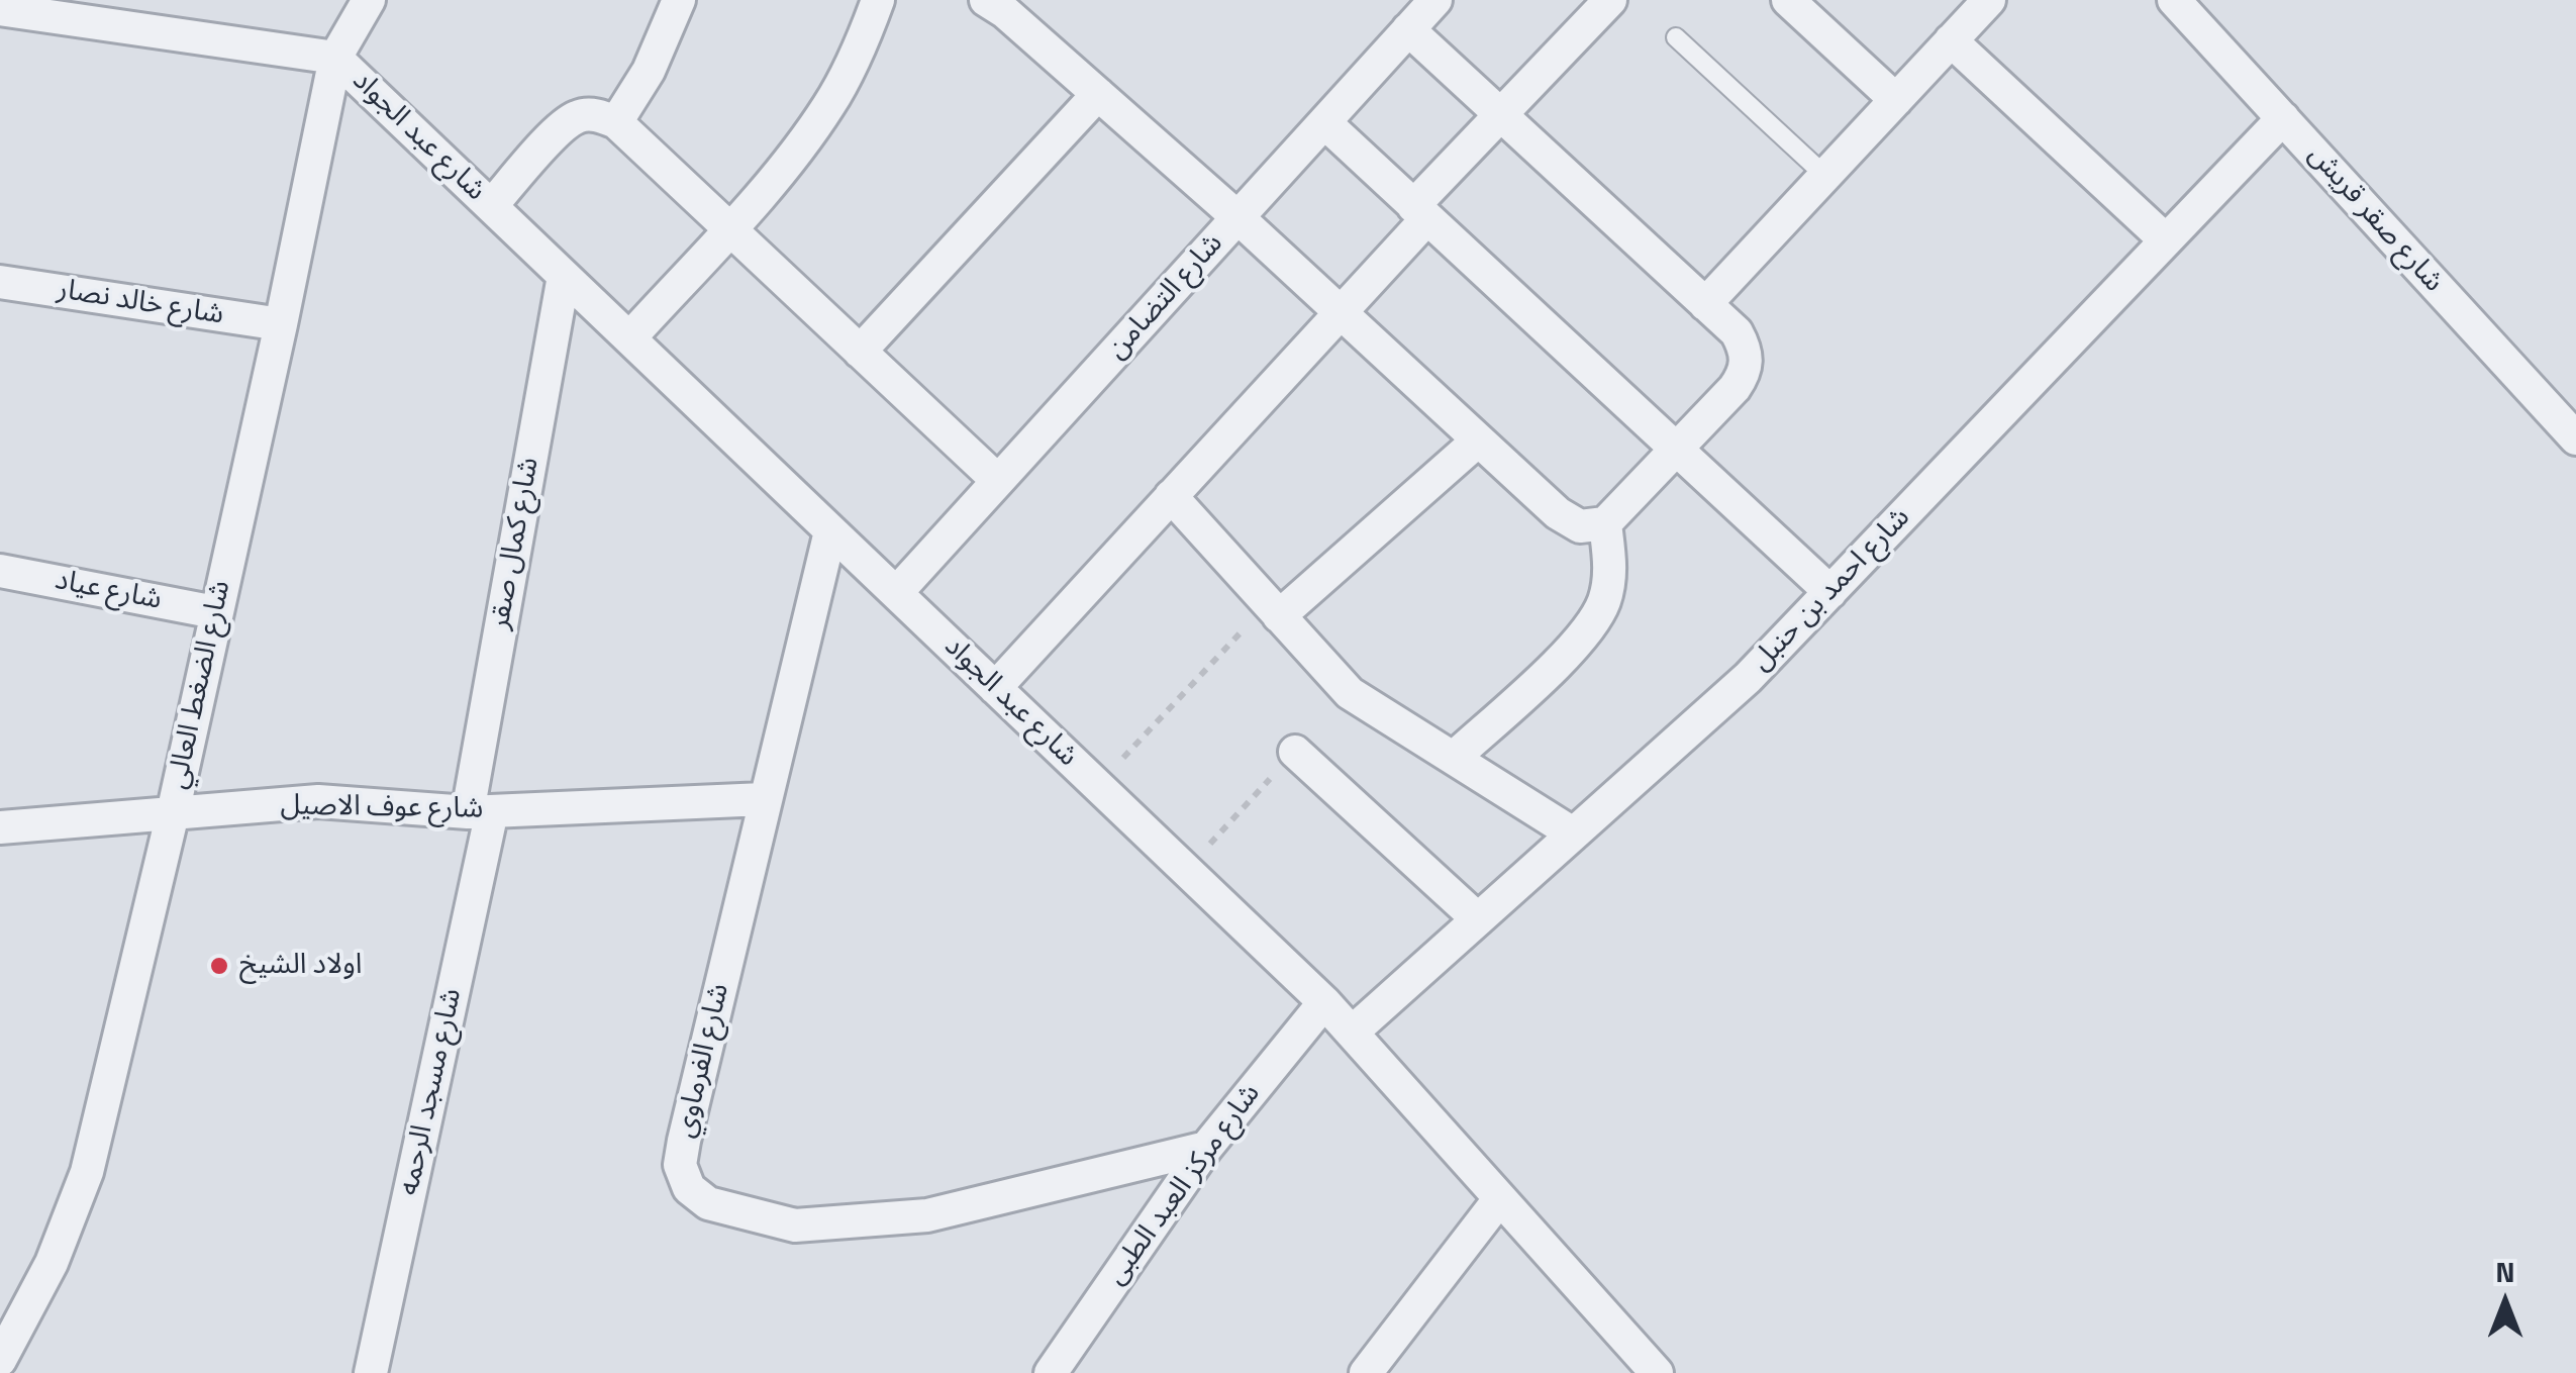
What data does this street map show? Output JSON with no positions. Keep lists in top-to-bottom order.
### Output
{
  "streets": {
    "street": [
      "شارع عبد الجواد",
      "شارع صقر قريش",
      "شارع التضامن",
      "شارع خالد نصار",
      "شارع كمال صقر",
      "شارع احمد بن حنبل",
      "شارع عياد",
      "شارع الضغط العالي",
      "شارع عوف الاصيل",
      "شارع الفرماوي",
      "شارع مسجد الرحمه",
      "شارع مركز العبد الطبى"
    ]
  },
  "crossings": [
    ["شارع عبد الجواد", "شارع التضامن"],
    ["شارع عبد الجواد", "شارع كمال صقر"],
    ["شارع عبد الجواد", "شارع احمد بن حنبل"],
    ["شارع عبد الجواد", "شارع الضغط العالي"],
    ["شارع عبد الجواد", "شارع الفرماوي"],
    ["شارع عبد الجواد", "شارع مركز العبد الطبى"],
    ["شارع صقر قريش", "شارع احمد بن حنبل"],
    ["شارع خالد نصار", "شارع الضغط العالي"],
    ["شارع كمال صقر", "شارع عوف الاصيل"],
    ["شارع كمال صقر", "شارع مسجد الرحمه"],
    ["شارع عياد", "شارع الضغط العالي"],
    ["شارع الضغط العالي", "شارع عوف الاصيل"],
    ["شارع عوف الاصيل", "شارع الفرماوي"],
    ["شارع عوف الاصيل", "شارع مسجد الرحمه"],
    ["شارع الفرماوي", "شارع مركز العبد الطبى"]
  ],
  "places": ["اولاد الشيخ"],
  "north": "top"
}
